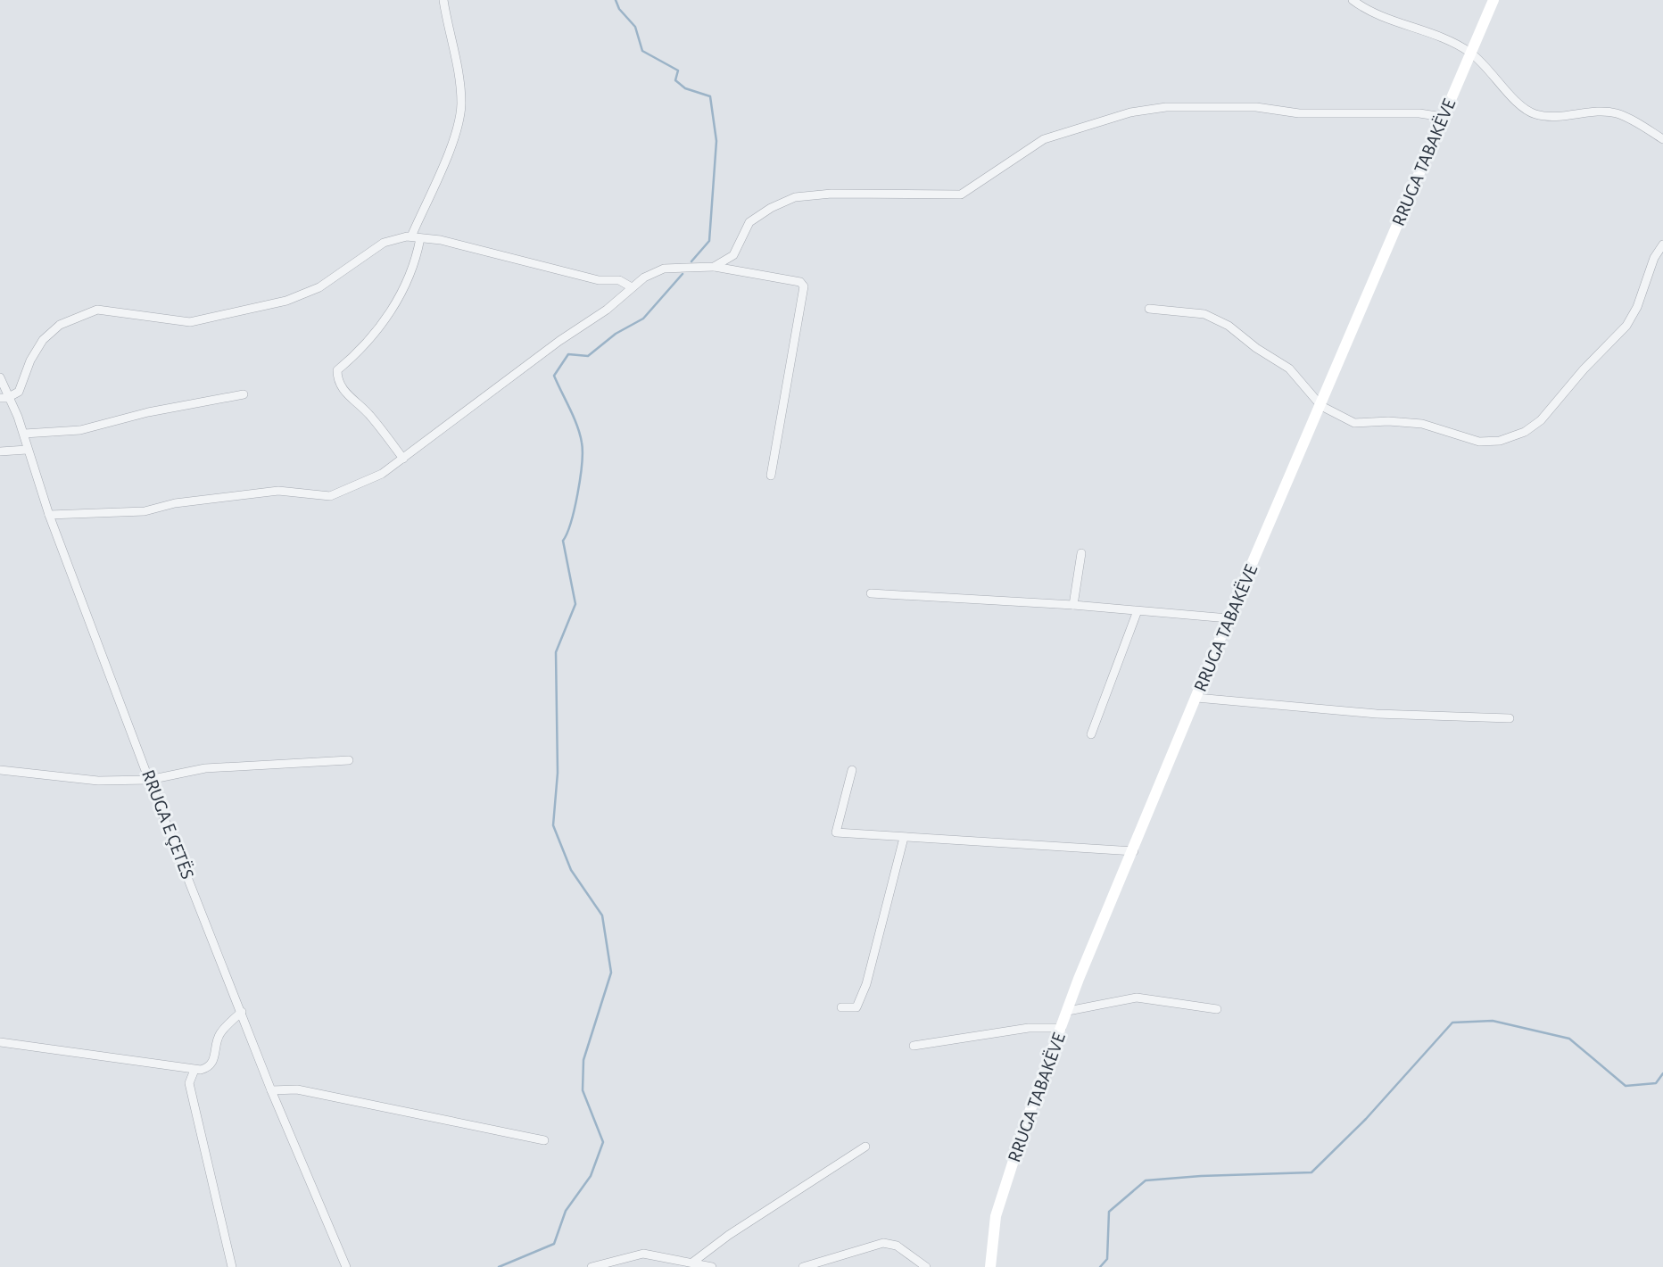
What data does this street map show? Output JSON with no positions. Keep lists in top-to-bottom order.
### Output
{
  "streets": {
    "street": ["RRUGA TABAKËVE", "RRUGA E ÇETËS"]
  }
}
